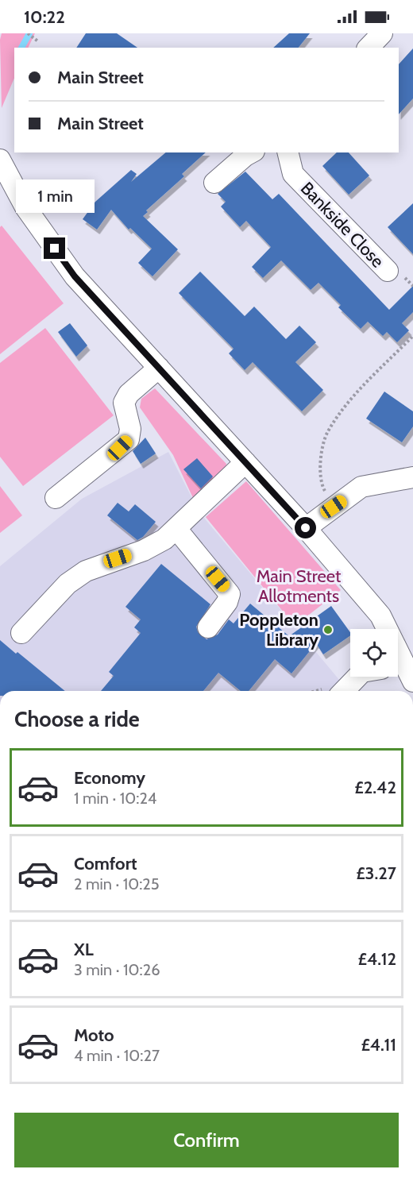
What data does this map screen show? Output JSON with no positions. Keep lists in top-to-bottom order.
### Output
{
  "streets": {
    "street": ["Bankside Close"]
  },
  "parks": ["Main Street Allotments"],
  "places": ["Poppleton Library"],
  "page": {
    "status": "10:22",
    "banner": ["Main Street", "Main Street"],
    "bubble": "1 min",
    "heading": "Choose a ride",
    "list": [
      {
        "name": "Economy",
        "note": "1 min · 10:24",
        "value": "£2.42"
      },
      {
        "name": "Comfort",
        "note": "2 min · 10:25",
        "value": "£3.27"
      },
      {
        "name": "XL",
        "note": "3 min · 10:26",
        "value": "£4.12"
      },
      {
        "name": "Moto",
        "note": "4 min · 10:27",
        "value": "£4.11"
      }
    ],
    "buttons": "Confirm"
  }
}
